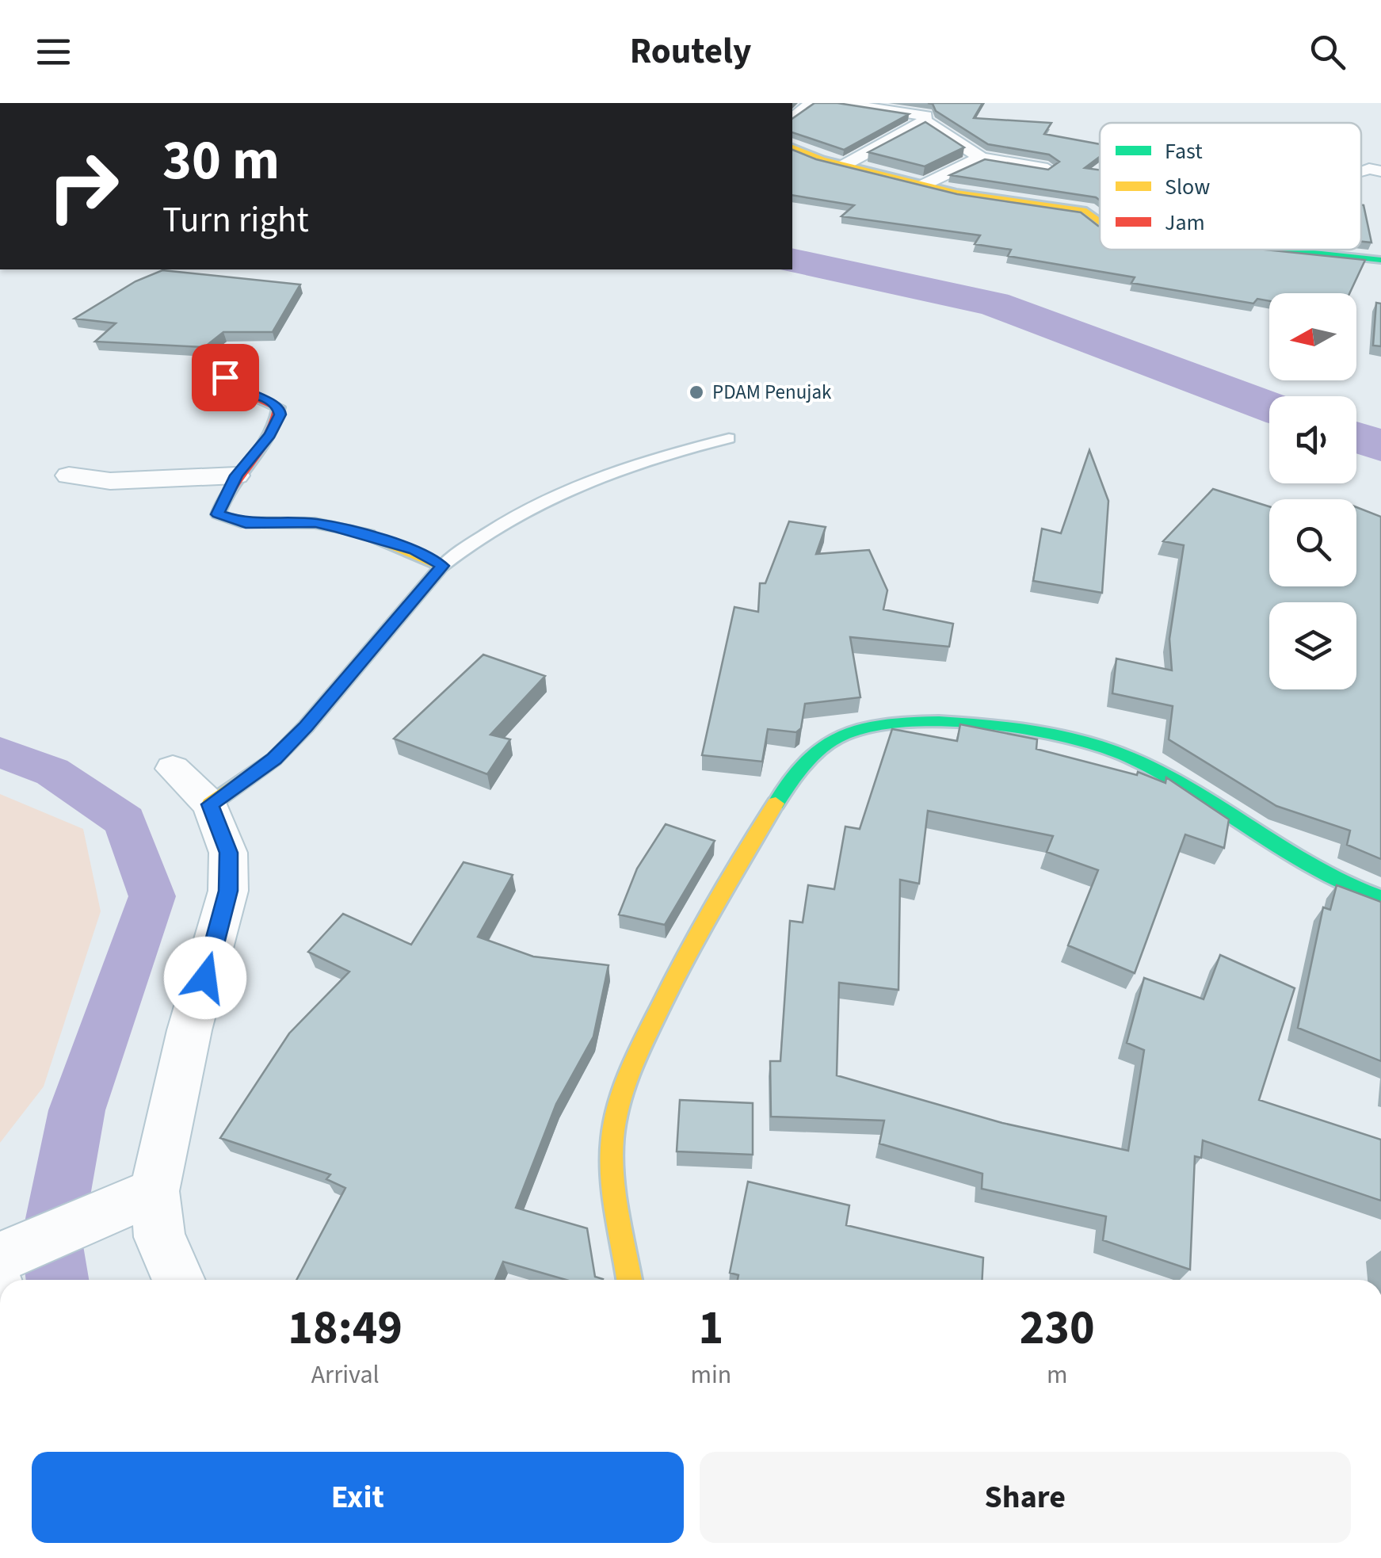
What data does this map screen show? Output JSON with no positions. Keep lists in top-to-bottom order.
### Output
{
  "places": ["PDAM Penujak"],
  "legend": ["Fast", "Slow", "Jam"],
  "north": "left",
  "page": {
    "header": "Routely",
    "turn": ["30 m", "Turn right"],
    "eta": [
      "18:49",
      "Arrival",
      "1",
      "min",
      "230",
      "m"
    ],
    "buttons": ["Exit", "Share"]
  }
}
